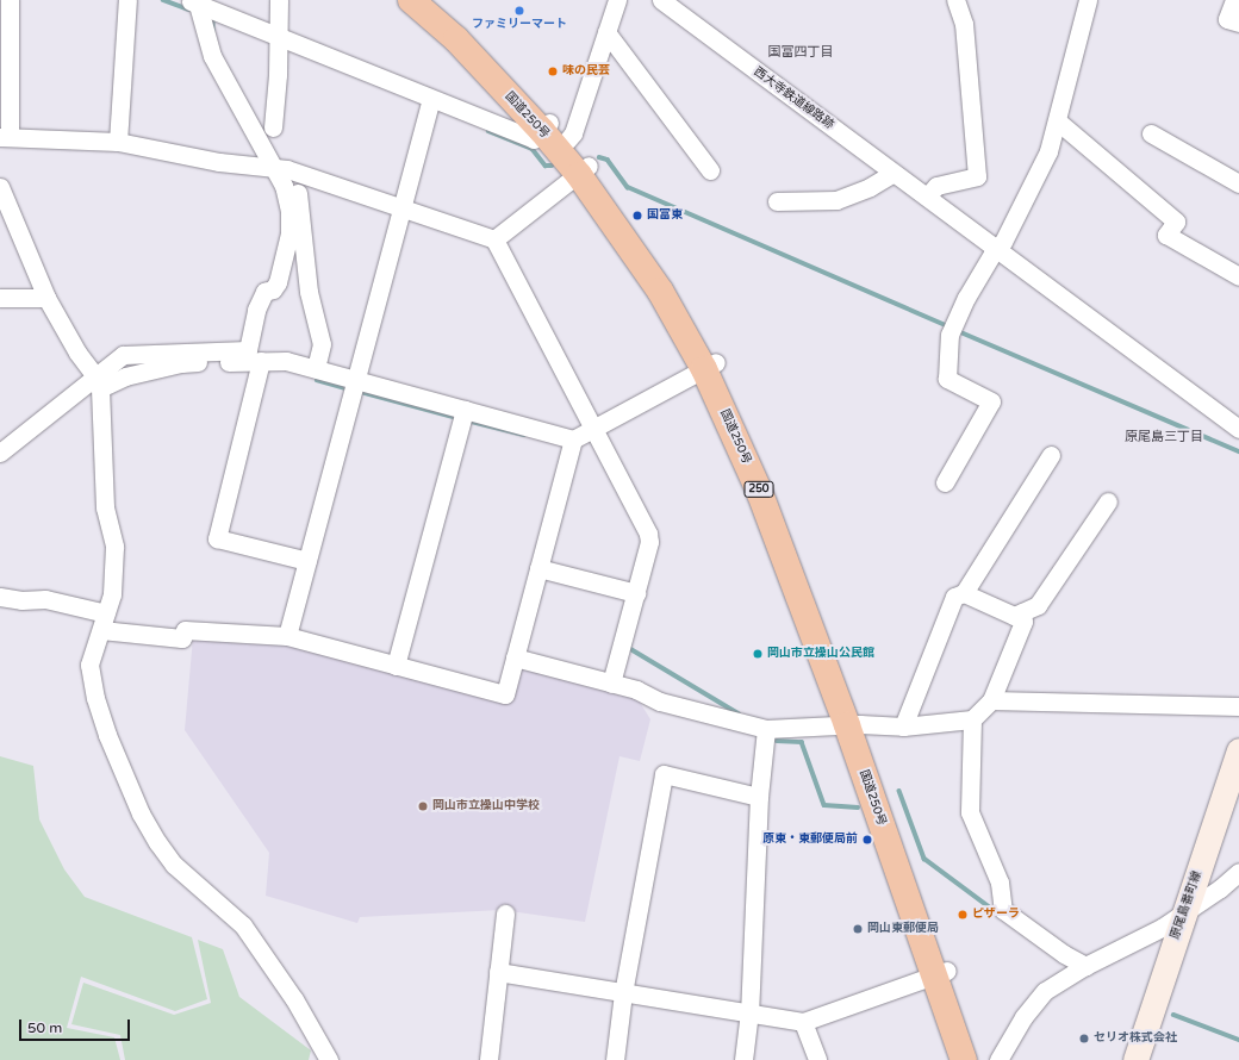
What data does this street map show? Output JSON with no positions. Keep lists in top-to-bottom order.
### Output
{
  "streets": {
    "highway": ["国道250号", "250"],
    "main road": ["原尾島番町線"],
    "street": ["西大寺鉄道線路跡"]
  },
  "districts": ["国富四丁目", "原尾島三丁目"],
  "places": [
    "ファミリーマート",
    "味の民芸",
    "国富東",
    "岡山市立操山公民館",
    "岡山市立操山中学校",
    "原東・東郵便局前",
    "ピザーラ",
    "岡山東郵便局",
    "セリオ株式会社"
  ],
  "scale_bar": "50 m"
}
